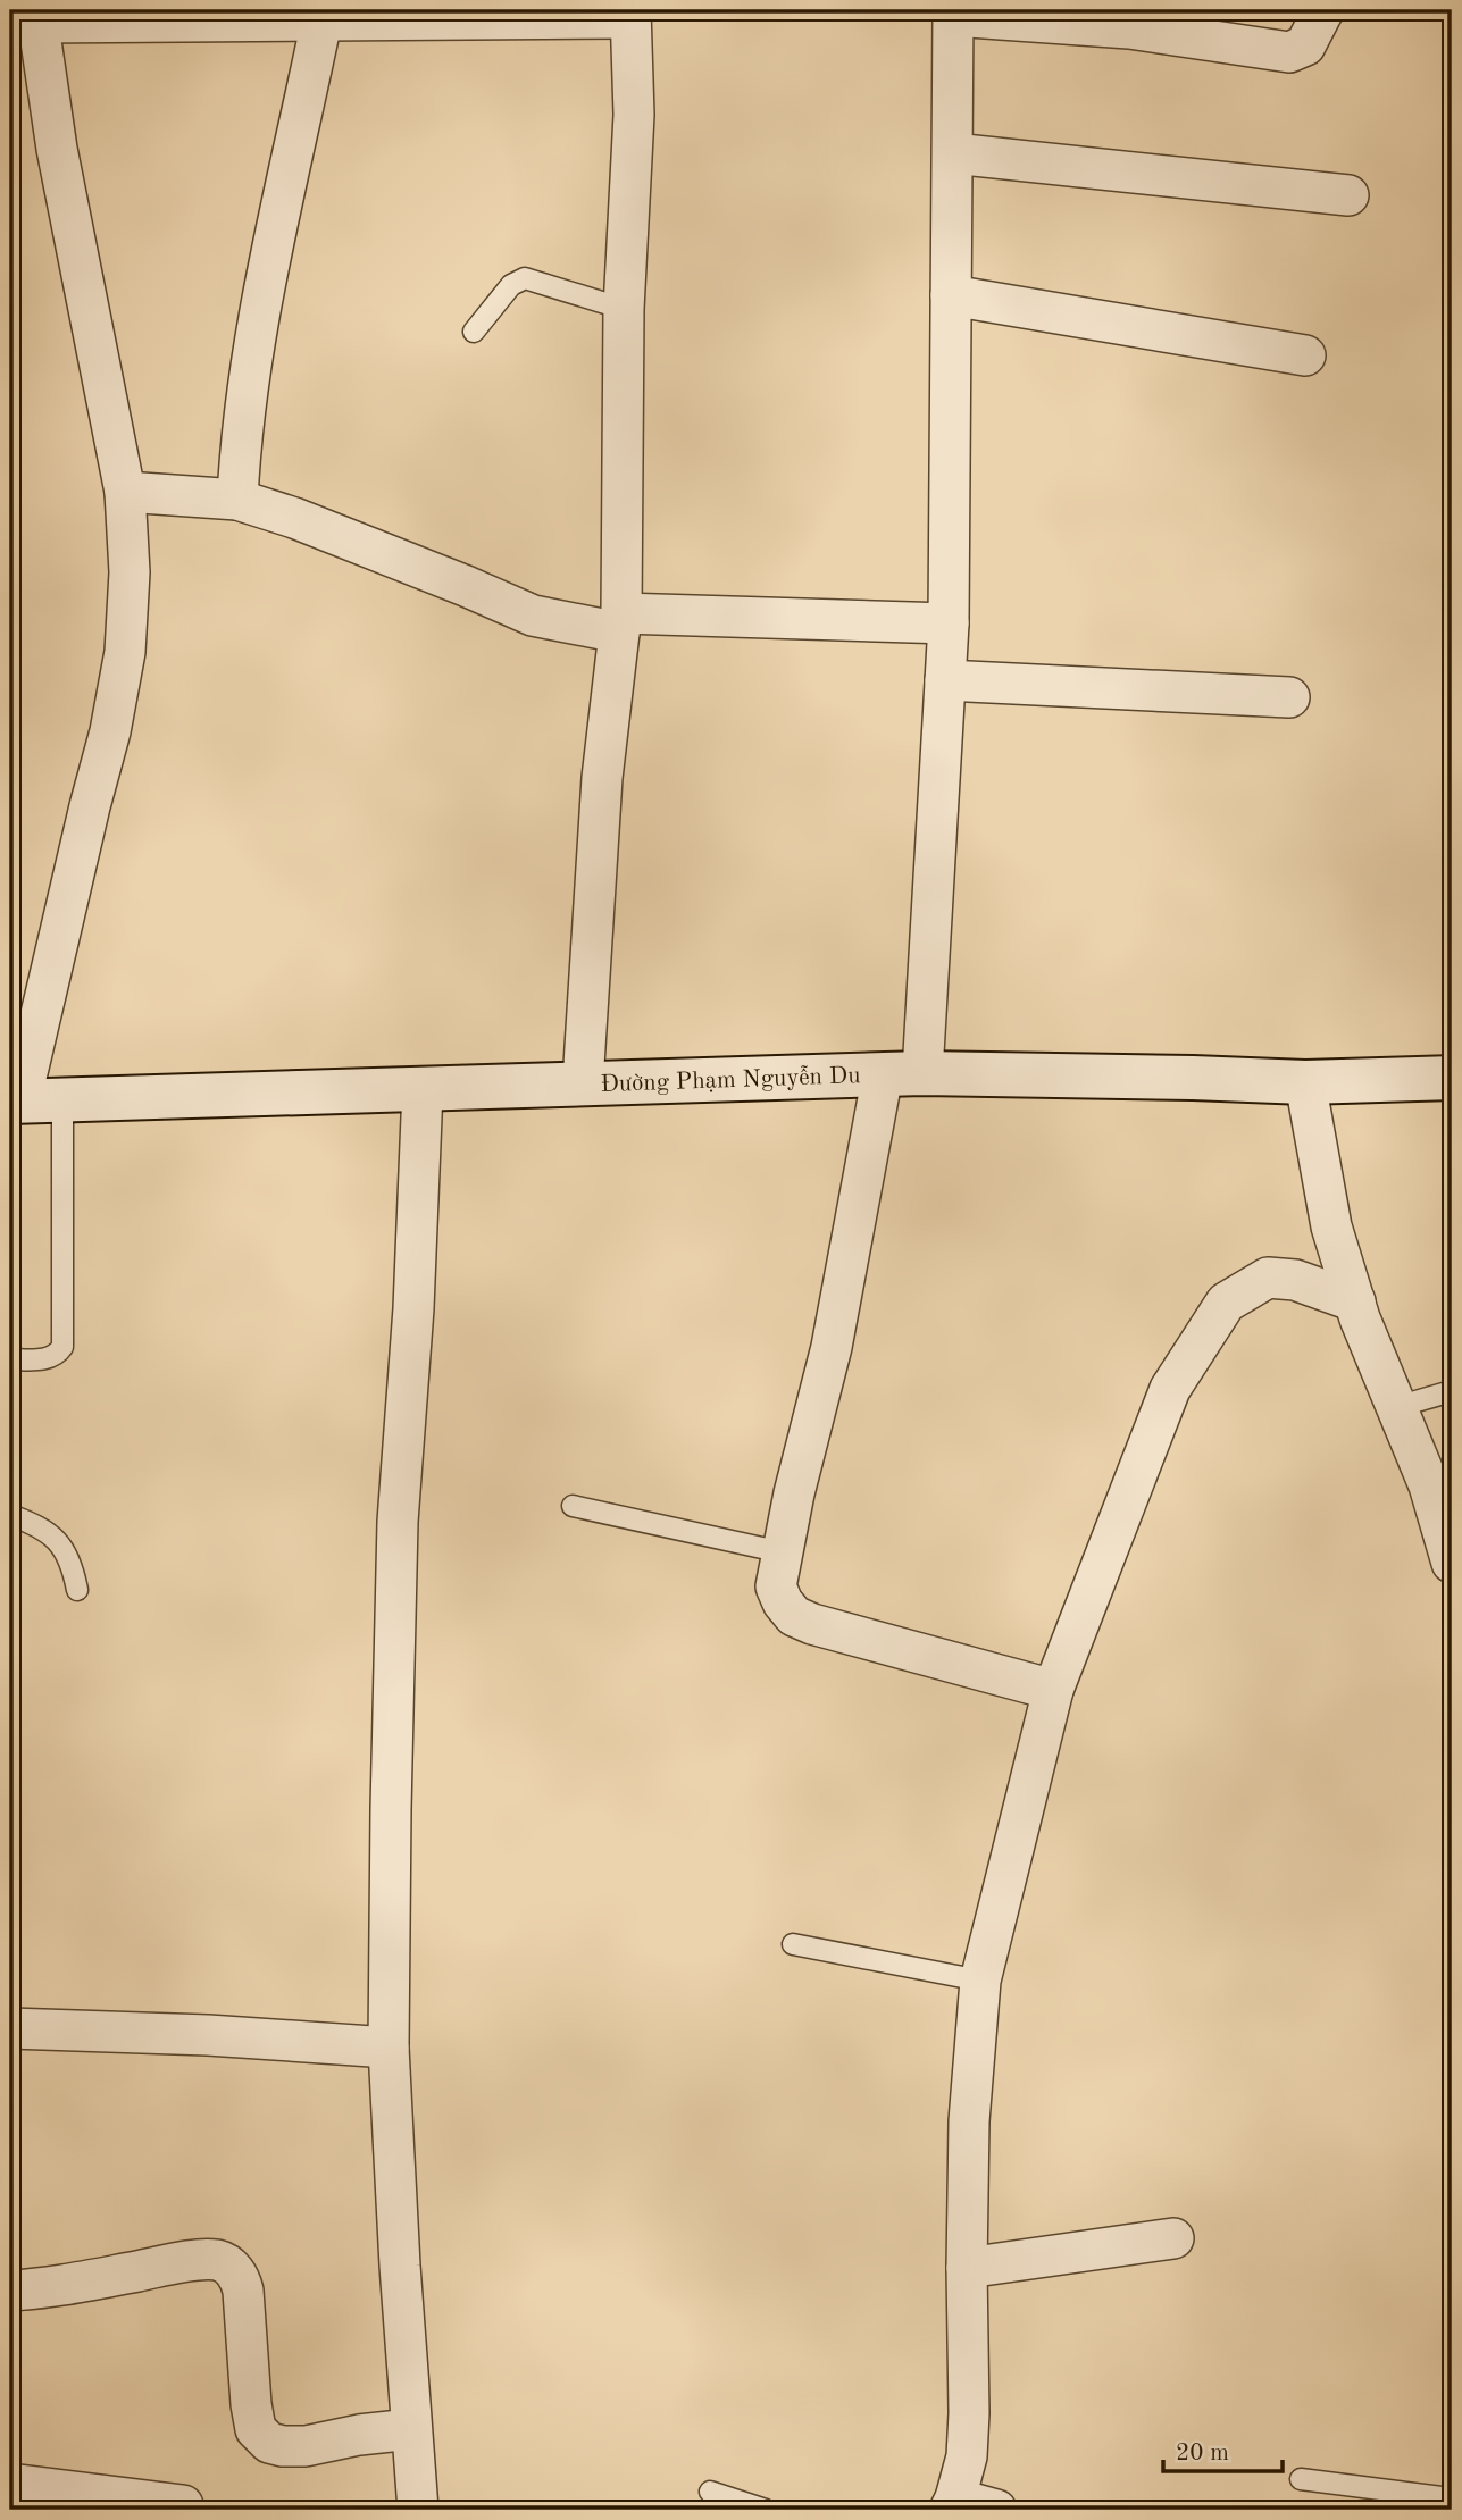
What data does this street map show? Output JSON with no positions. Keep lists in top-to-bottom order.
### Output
{
  "streets": {
    "main road": ["Đường Phạm Nguyễn Du"]
  },
  "scale_bar": "20 m"
}
